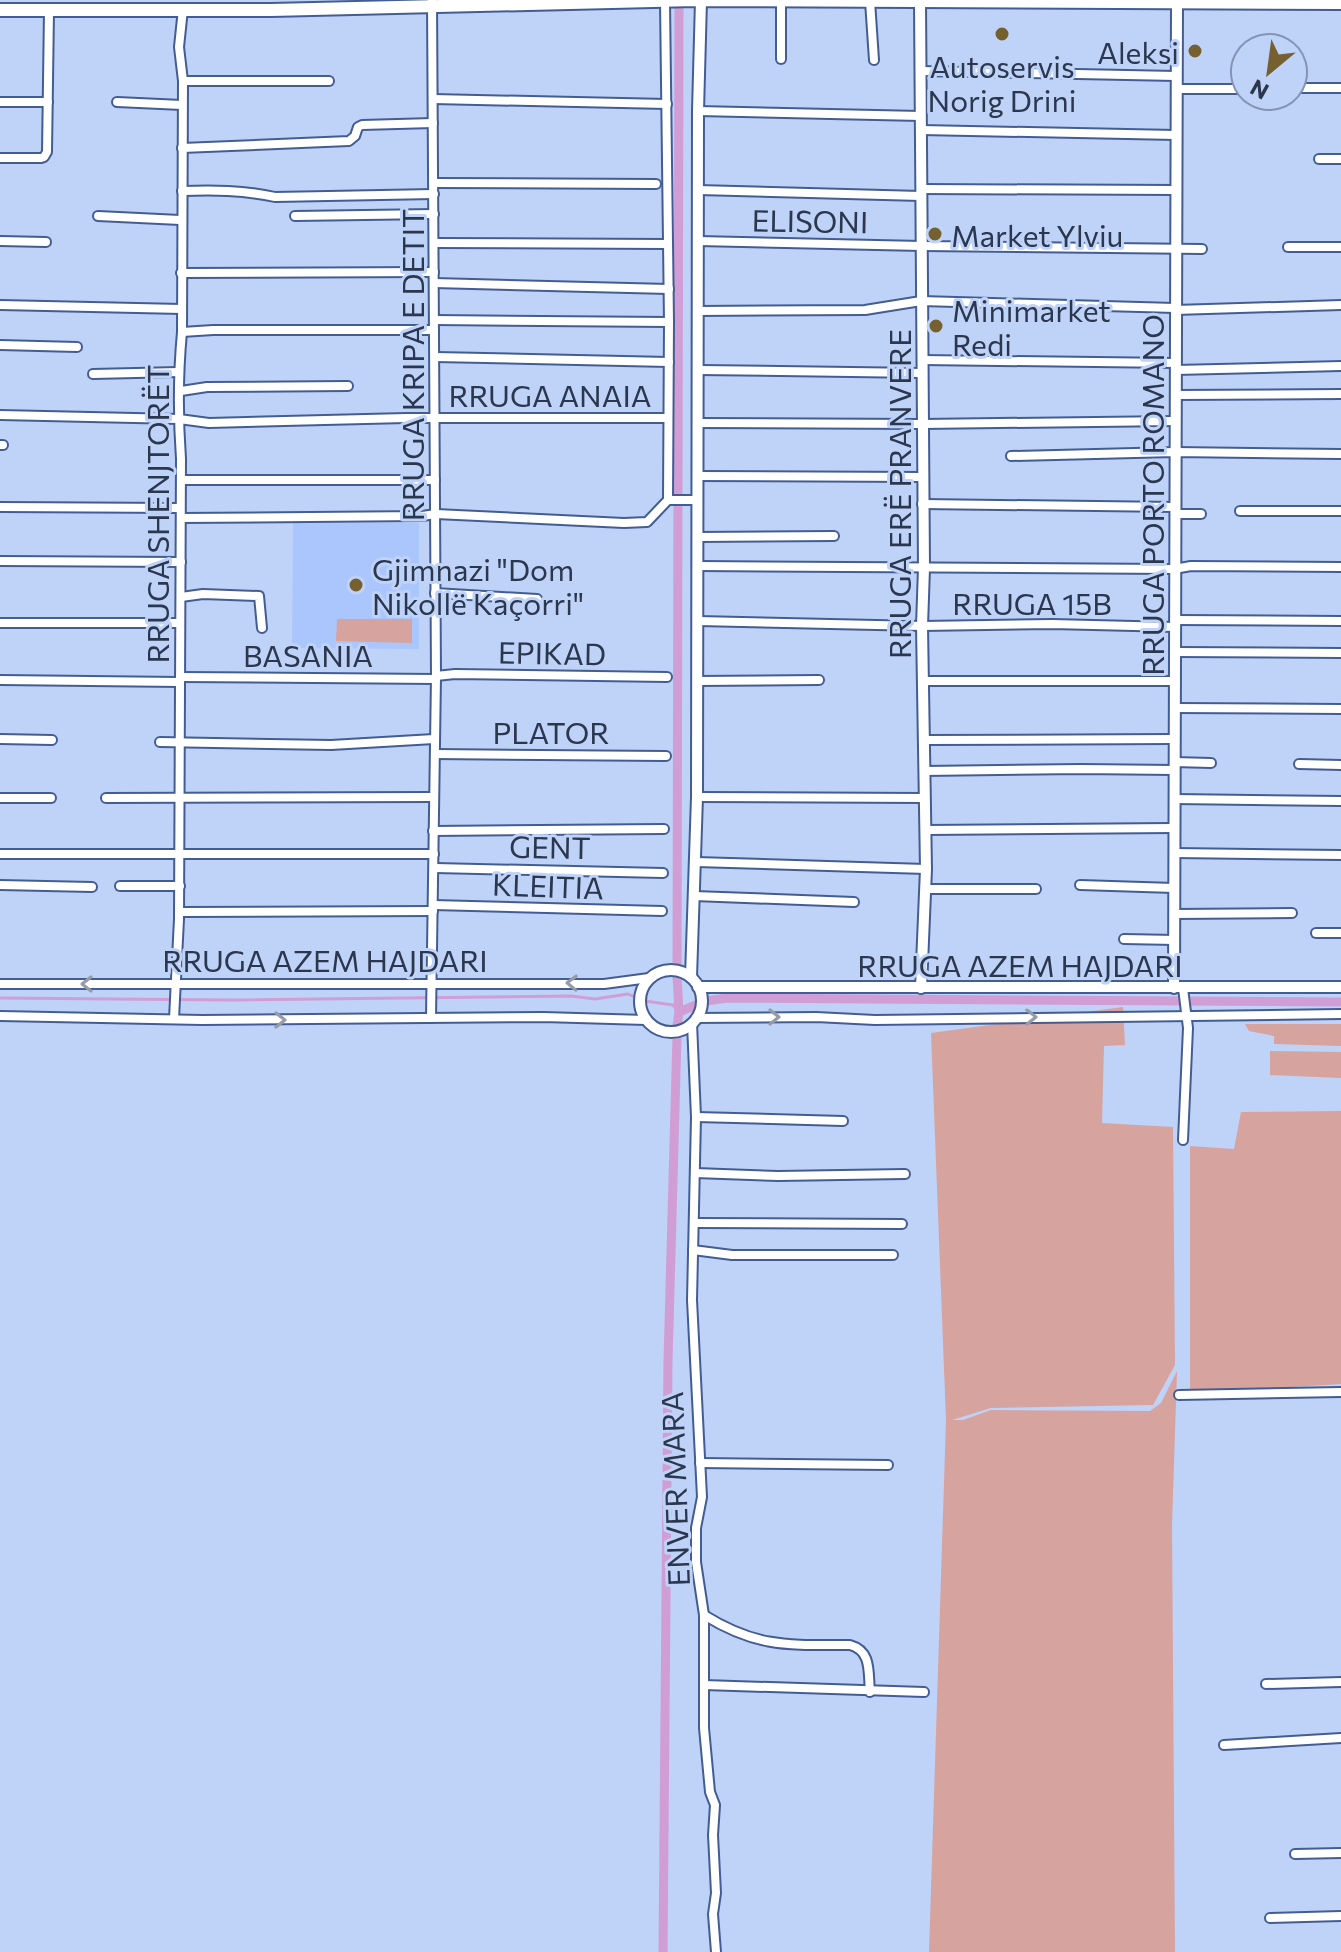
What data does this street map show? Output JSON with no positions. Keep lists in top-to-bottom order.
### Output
{
  "streets": {
    "street": [
      "ELISONI",
      "RRUGA KRIPA E DETIT",
      "RRUGA ANAIA",
      "RRUGA ERË PRANVERE",
      "RRUGA PORTO ROMANO",
      "RRUGA SHENJTORËT",
      "RRUGA 15B",
      "EPIKAD",
      "BASANIA",
      "PLATOR",
      "GENT",
      "KLEITIA",
      "RRUGA AZEM HAJDARI",
      "ENVER MARA"
    ]
  },
  "crossings": [
    ["ELISONI", "RRUGA ERË PRANVERE"],
    ["ELISONI", "RRUGA PORTO ROMANO"],
    ["RRUGA KRIPA E DETIT", "RRUGA ANAIA"],
    ["RRUGA KRIPA E DETIT", "EPIKAD"],
    ["RRUGA KRIPA E DETIT", "BASANIA"],
    ["RRUGA KRIPA E DETIT", "PLATOR"],
    ["RRUGA KRIPA E DETIT", "GENT"],
    ["RRUGA KRIPA E DETIT", "KLEITIA"],
    ["RRUGA KRIPA E DETIT", "RRUGA AZEM HAJDARI"],
    ["RRUGA ANAIA", "RRUGA SHENJTORËT"],
    ["RRUGA ERË PRANVERE", "RRUGA 15B"],
    ["RRUGA ERË PRANVERE", "RRUGA AZEM HAJDARI"],
    ["RRUGA PORTO ROMANO", "RRUGA 15B"],
    ["RRUGA PORTO ROMANO", "RRUGA AZEM HAJDARI"],
    ["RRUGA SHENJTORËT", "BASANIA"],
    ["RRUGA SHENJTORËT", "KLEITIA"],
    ["RRUGA SHENJTORËT", "RRUGA AZEM HAJDARI"],
    ["EPIKAD", "BASANIA"],
    ["RRUGA AZEM HAJDARI", "ENVER MARA"]
  ],
  "places": [
    "Autoservis Norig Drini",
    "Aleksi",
    "Market Ylviu",
    "Minimarket Redi",
    "Gjimnazi \"Dom Nikollë Kaçorri\""
  ],
  "north": "bottom left"
}
